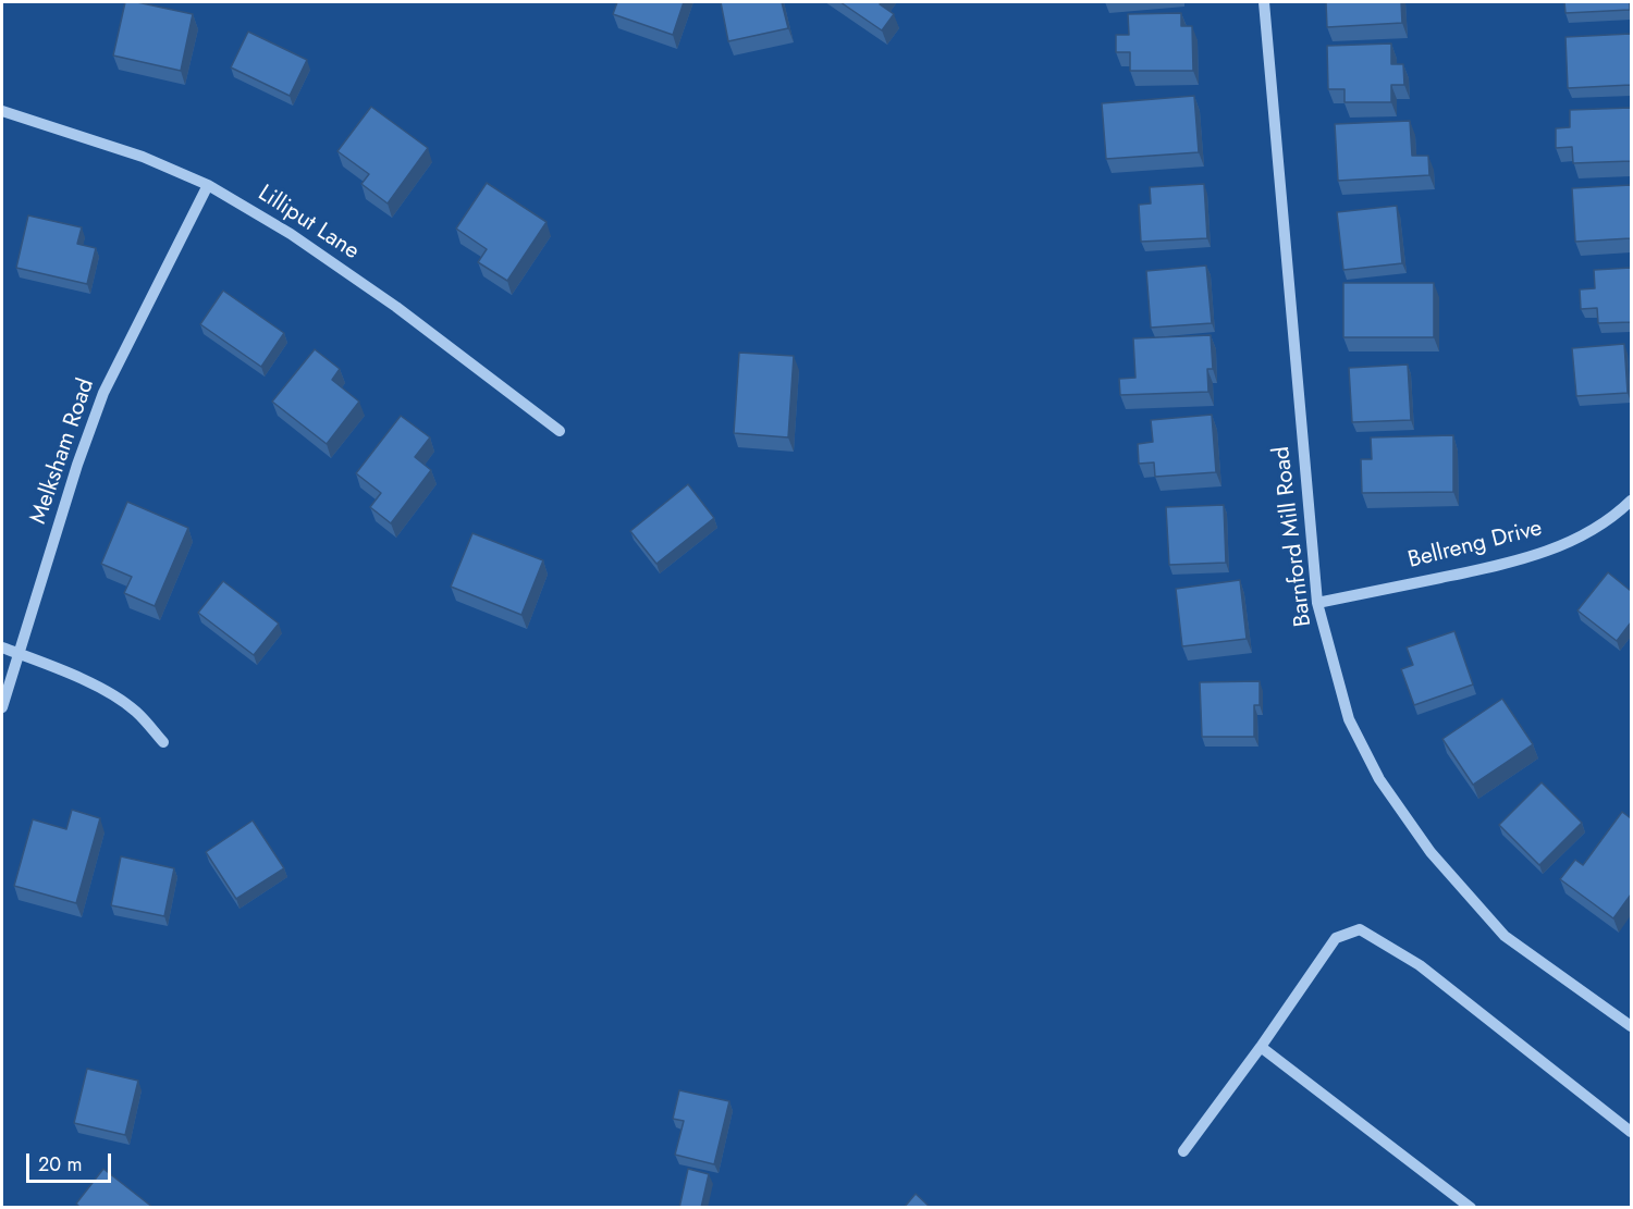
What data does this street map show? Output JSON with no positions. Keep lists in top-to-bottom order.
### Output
{
  "streets": {
    "street": [
      "Lilliput Lane",
      "Melksham Road",
      "Barnford Mill Road",
      "Bellreng Drive"
    ]
  },
  "crossings": [
    ["Lilliput Lane", "Melksham Road"],
    ["Barnford Mill Road", "Bellreng Drive"]
  ],
  "scale_bar": "20 m"
}
